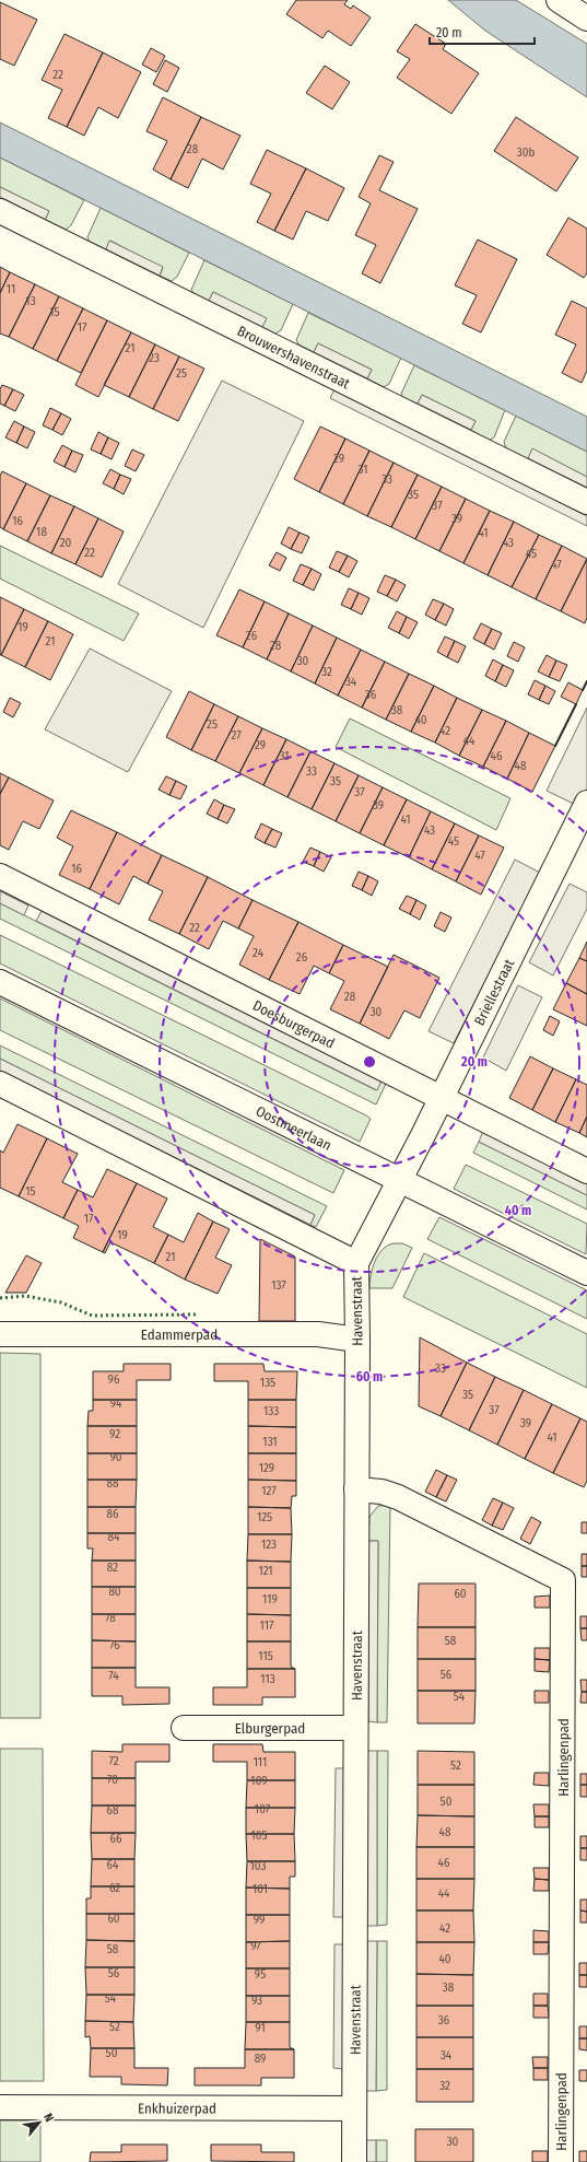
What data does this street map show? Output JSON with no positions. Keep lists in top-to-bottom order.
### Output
{
  "streets": {
    "street": [
      "Brouwershavenstraat",
      "Briellestraat",
      "Doesburgerpad",
      "Oostmeerlaan",
      "Havenstraat",
      "Edammerpad",
      "Elburgerpad",
      "Harlingenpad",
      "Enkhuizerpad"
    ]
  },
  "crossings": [
    ["Briellestraat", "Doesburgerpad"],
    ["Briellestraat", "Oostmeerlaan"],
    ["Briellestraat", "Havenstraat"],
    ["Oostmeerlaan", "Havenstraat"],
    ["Havenstraat", "Edammerpad"],
    ["Havenstraat", "Elburgerpad"],
    ["Havenstraat", "Harlingenpad"],
    ["Havenstraat", "Enkhuizerpad"]
  ],
  "house_numbers": [
    "22",
    "28",
    "30b",
    "11",
    "13",
    "15",
    "17",
    "21",
    "23",
    "25",
    "29",
    "31",
    "33",
    "35",
    "37",
    "39",
    "16",
    "18",
    "41",
    "20",
    "43",
    "22",
    "45",
    "47",
    "19",
    "26",
    "21",
    "28",
    "30",
    "32",
    "34",
    "36",
    "38",
    "40",
    "25",
    "42",
    "27",
    "44",
    "29",
    "31",
    "46",
    "48",
    "33",
    "35",
    "37",
    "39",
    "41",
    "43",
    "45",
    "47",
    "16",
    "22",
    "24",
    "26",
    "28",
    "30",
    "15",
    "17",
    "19",
    "21",
    "137",
    "33",
    "96",
    "135",
    "35",
    "94",
    "37",
    "133",
    "39",
    "92",
    "41",
    "131",
    "90",
    "129",
    "88",
    "127",
    "86",
    "125",
    "84",
    "123",
    "82",
    "121",
    "80",
    "60",
    "119",
    "78",
    "117",
    "58",
    "76",
    "115",
    "56",
    "74",
    "113",
    "54",
    "72",
    "111",
    "52",
    "70",
    "109",
    "50",
    "107",
    "68",
    "48",
    "105",
    "66",
    "46",
    "64",
    "103",
    "62",
    "101",
    "44",
    "60",
    "99",
    "42",
    "97",
    "58",
    "40",
    "56",
    "95",
    "38",
    "54",
    "93",
    "36",
    "52",
    "91",
    "50",
    "34",
    "89",
    "32",
    "30"
  ],
  "scale_bar": "20 m",
  "north": "top right",
  "rings": ["20 m", "40 m", "60 m"]
}
